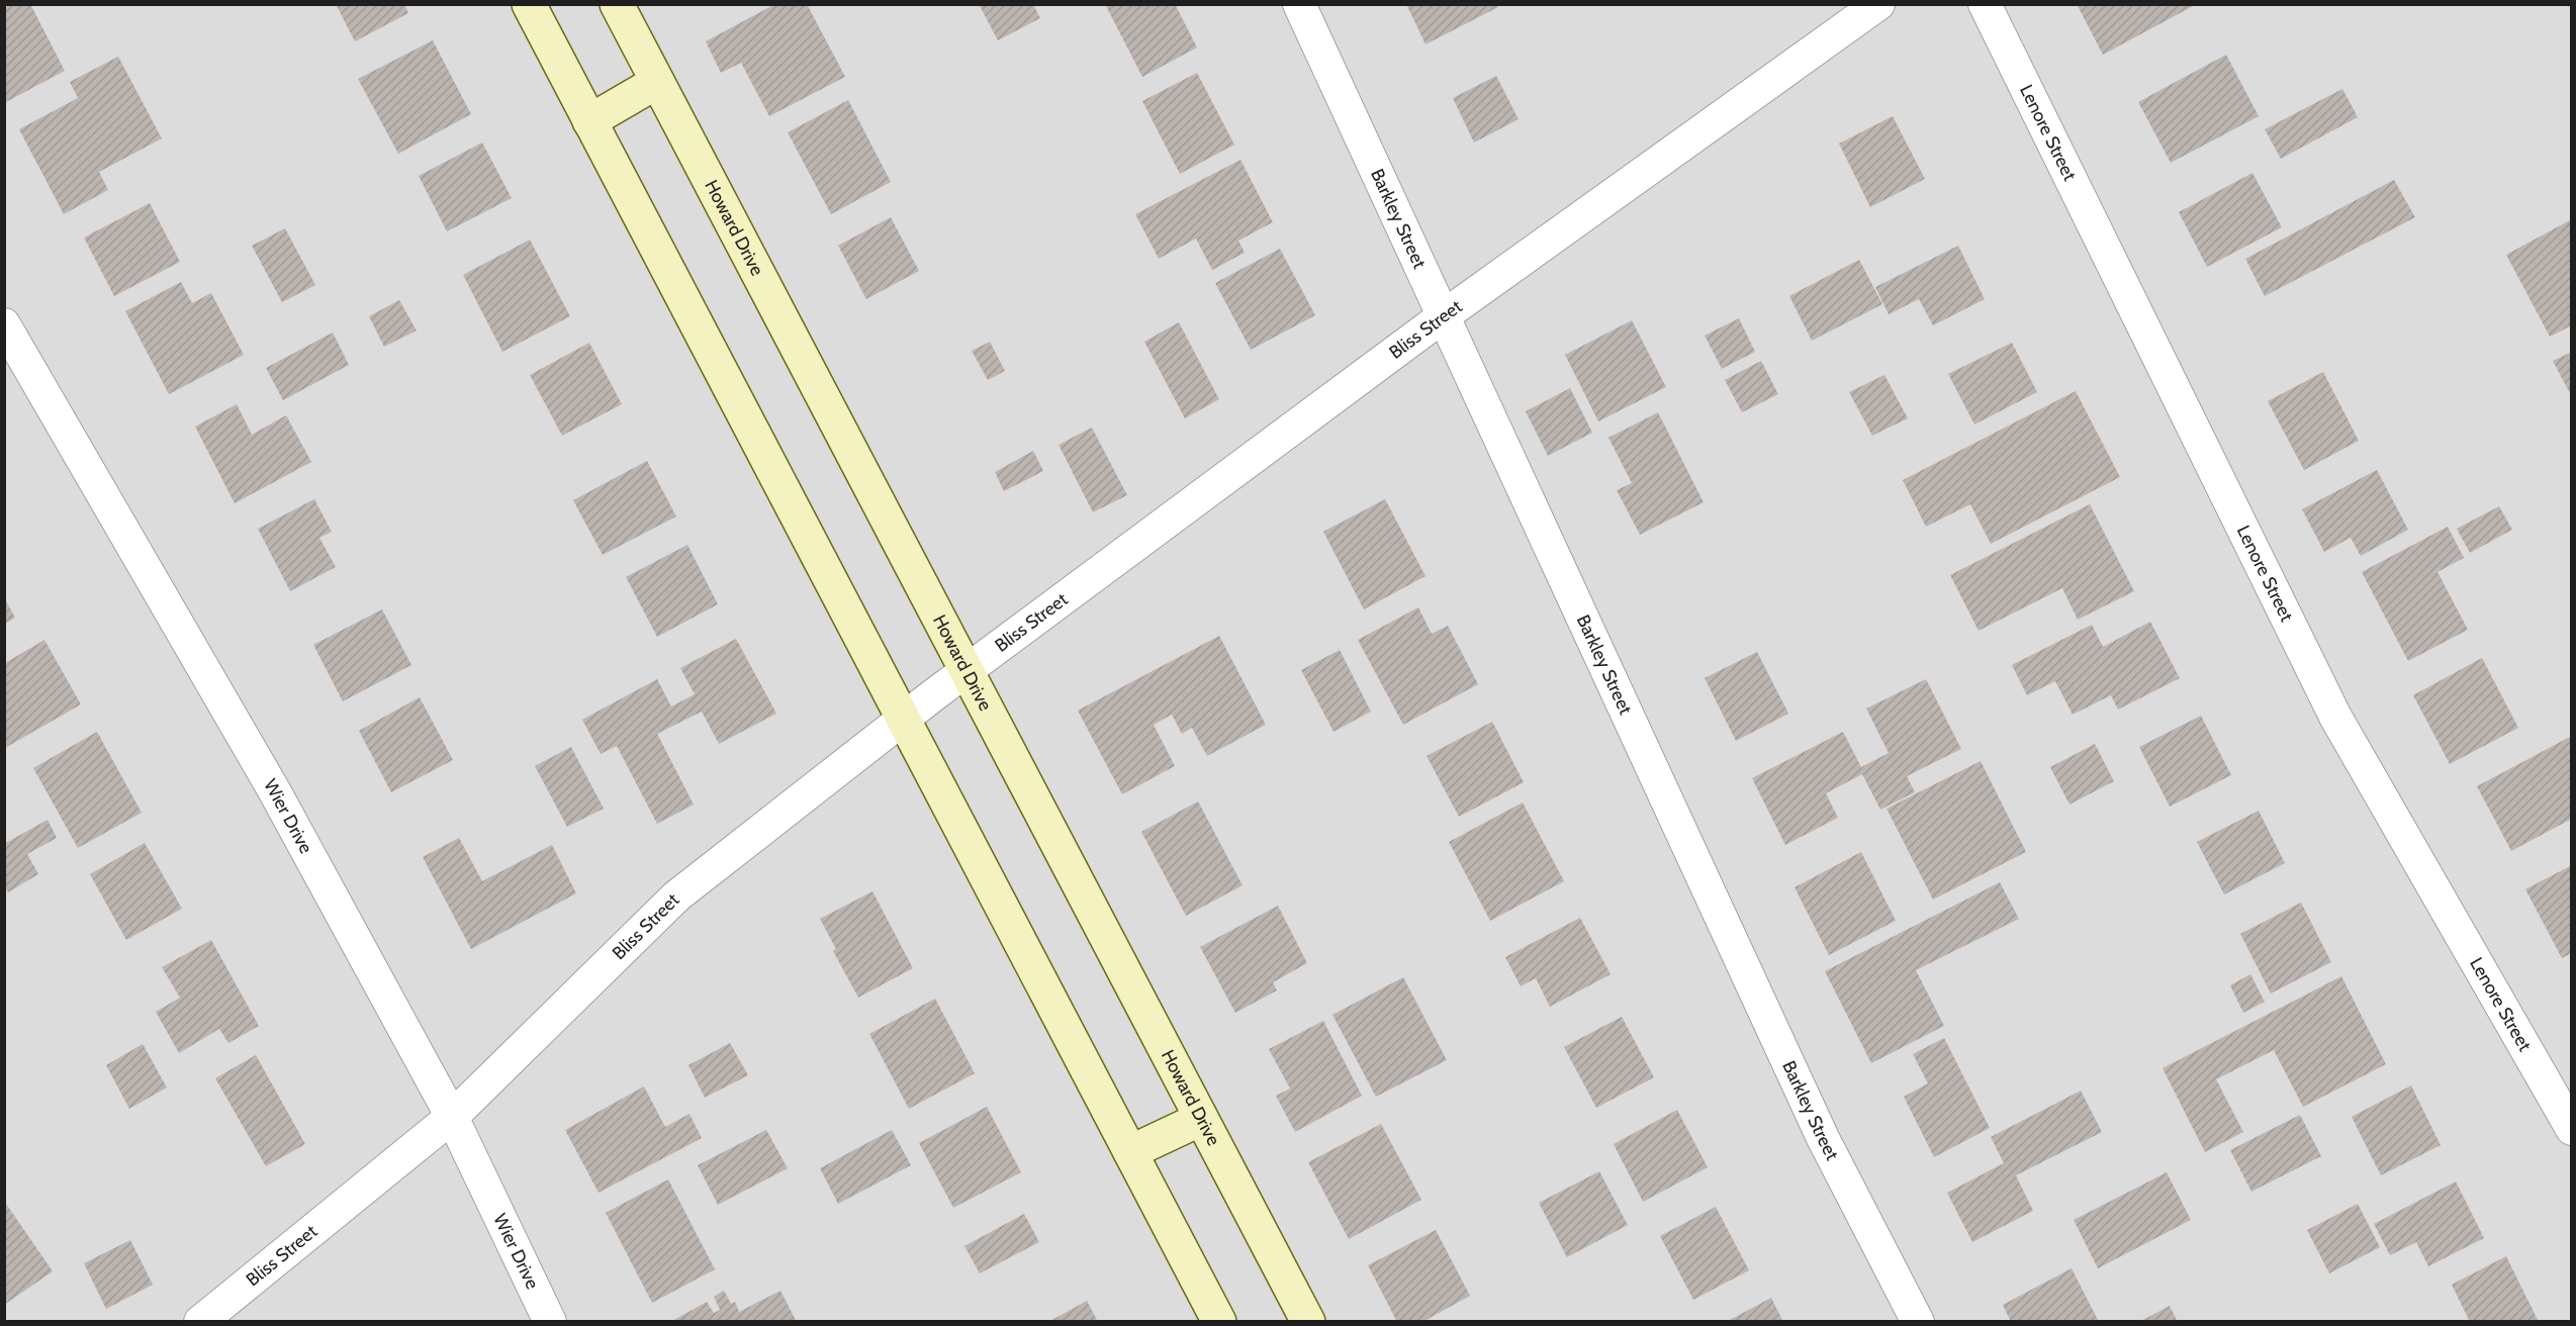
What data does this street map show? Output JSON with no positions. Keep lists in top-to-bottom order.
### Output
{
  "streets": {
    "main road": ["Howard Drive"],
    "street": [
      "Lenore Street",
      "Barkley Street",
      "Bliss Street",
      "Wier Drive"
    ]
  },
  "crossings": [
    ["Barkley Street", "Bliss Street"],
    ["Howard Drive", "Bliss Street"],
    ["Bliss Street", "Wier Drive"]
  ]
}
